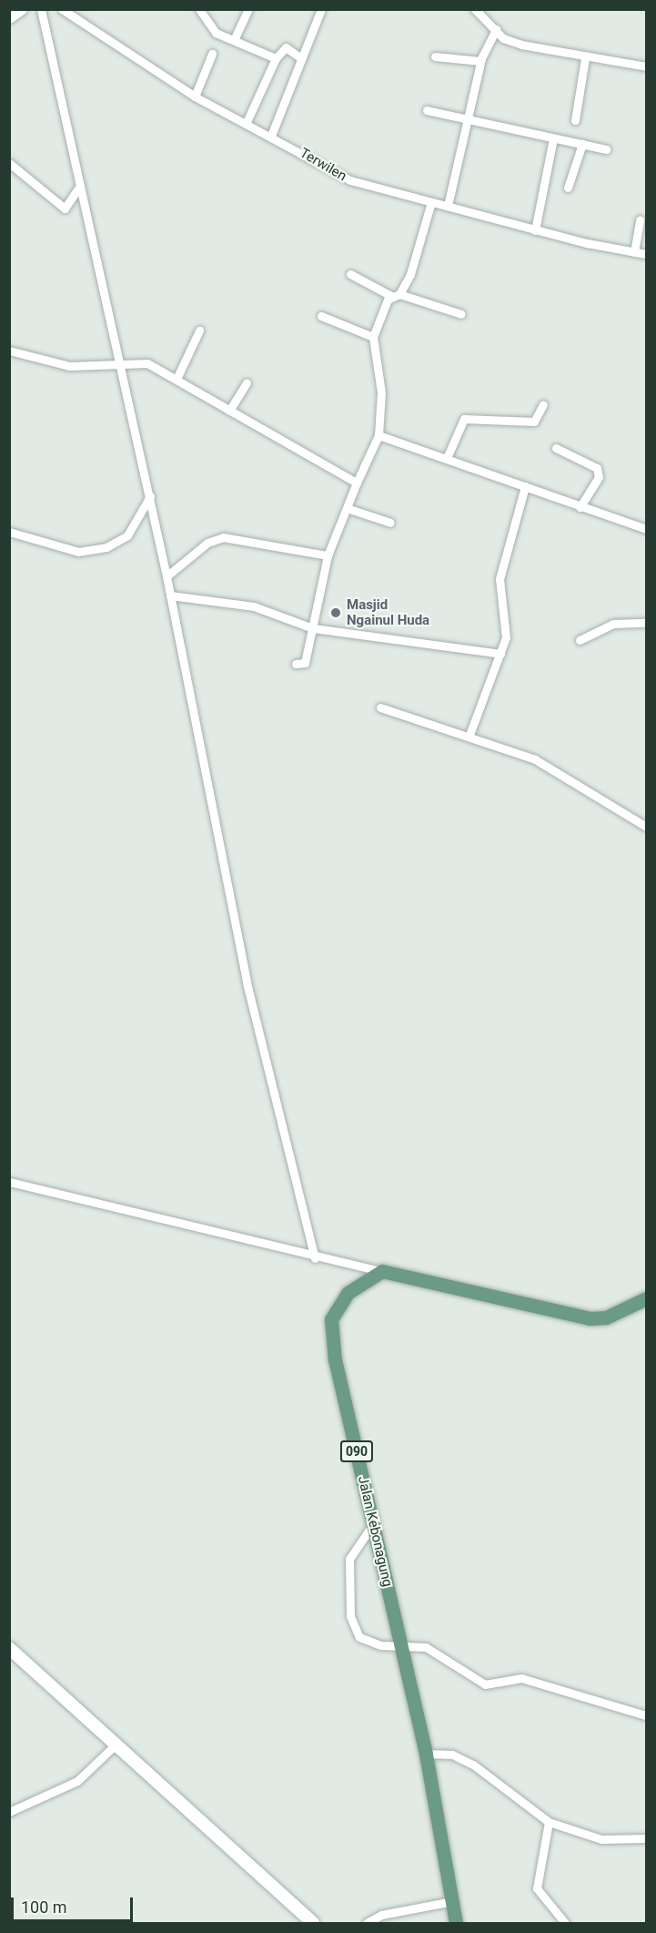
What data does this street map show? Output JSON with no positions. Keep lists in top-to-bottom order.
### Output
{
  "streets": {
    "main road": ["090", "Jalan Kebonagung"],
    "street": ["Terwilen"]
  },
  "places": ["Masjid Ngainul Huda"],
  "scale_bar": "100 m"
}
